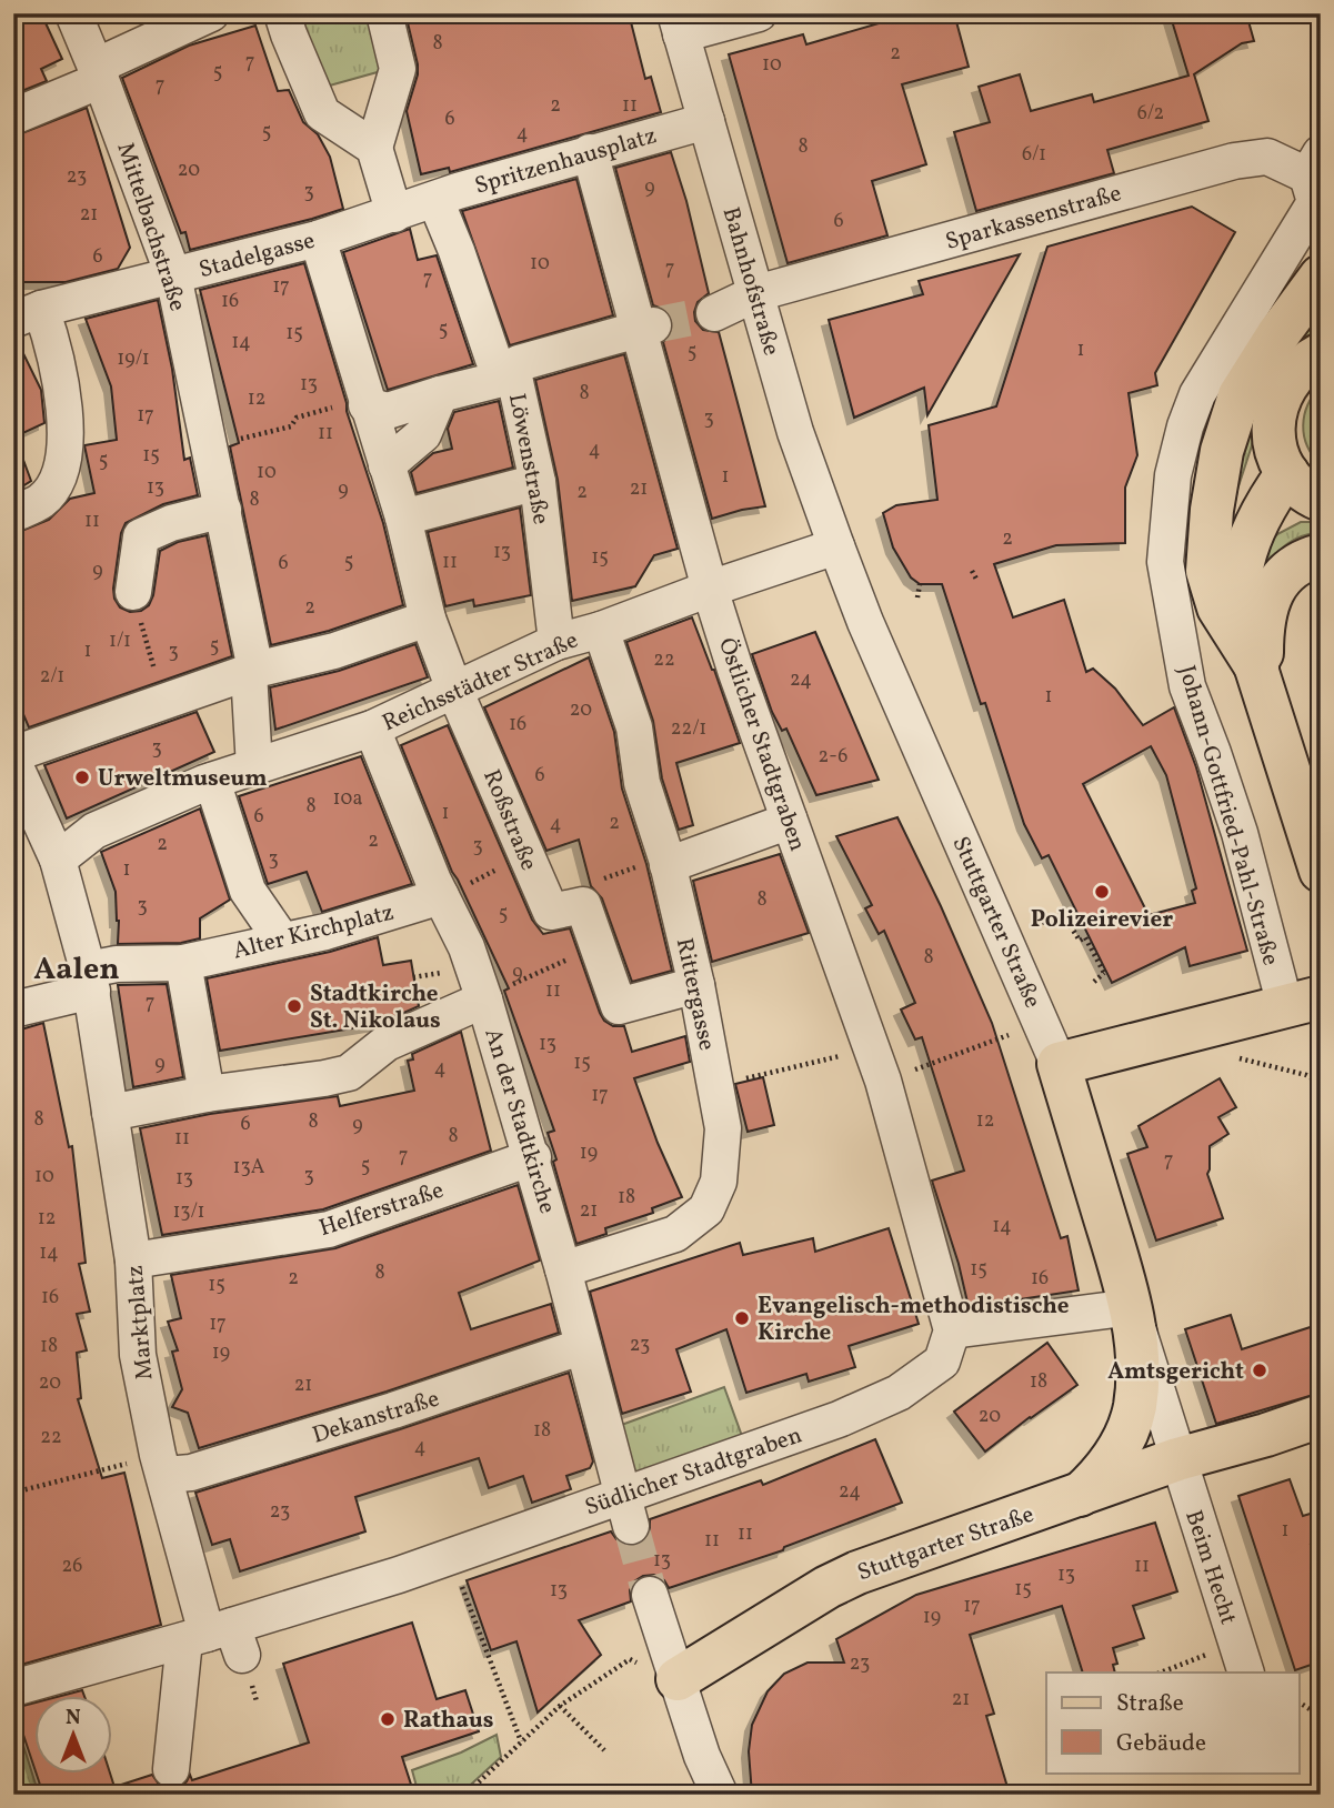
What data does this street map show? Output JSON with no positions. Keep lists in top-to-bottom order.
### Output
{
  "streets": {
    "main road": ["Johann-Gottfried-Pahl-Straße", "Stuttgarter Straße"],
    "street": [
      "Spritzenhausplatz",
      "Sparkassenstraße",
      "Mittelbachstraße",
      "Stadelgasse",
      "Bahnhofstraße",
      "Löwenstraße",
      "Reichsstädter Straße",
      "Östlicher Stadtgraben",
      "Roßstraße",
      "Alter Kirchplatz",
      "Rittergasse",
      "An der Stadtkirche",
      "Helferstraße",
      "Marktplatz",
      "Dekanstraße",
      "Südlicher Stadtgraben",
      "Beim Hecht"
    ]
  },
  "crossings": [
    ["Spritzenhausplatz", "Stadelgasse"],
    ["Spritzenhausplatz", "Bahnhofstraße"],
    ["Spritzenhausplatz", "Löwenstraße"],
    ["Spritzenhausplatz", "Östlicher Stadtgraben"],
    ["Sparkassenstraße", "Bahnhofstraße"],
    ["Sparkassenstraße", "Johann-Gottfried-Pahl-Straße"],
    ["Mittelbachstraße", "Stadelgasse"],
    ["Stadelgasse", "Löwenstraße"],
    ["Stadelgasse", "Roßstraße"],
    ["Bahnhofstraße", "Reichsstädter Straße"],
    ["Bahnhofstraße", "Stuttgarter Straße"],
    ["Löwenstraße", "Reichsstädter Straße"],
    ["Reichsstädter Straße", "Östlicher Stadtgraben"],
    ["Reichsstädter Straße", "Roßstraße"],
    ["Reichsstädter Straße", "Stuttgarter Straße"],
    ["Reichsstädter Straße", "Rittergasse"],
    ["Reichsstädter Straße", "An der Stadtkirche"],
    ["Reichsstädter Straße", "Marktplatz"],
    ["Östlicher Stadtgraben", "Südlicher Stadtgraben"],
    ["Johann-Gottfried-Pahl-Straße", "Stuttgarter Straße"],
    ["Stuttgarter Straße", "Beim Hecht"],
    ["Alter Kirchplatz", "An der Stadtkirche"],
    ["Alter Kirchplatz", "Marktplatz"],
    ["Rittergasse", "An der Stadtkirche"],
    ["An der Stadtkirche", "Helferstraße"],
    ["An der Stadtkirche", "Dekanstraße"],
    ["An der Stadtkirche", "Südlicher Stadtgraben"],
    ["Helferstraße", "Marktplatz"],
    ["Marktplatz", "Dekanstraße"],
    ["Marktplatz", "Südlicher Stadtgraben"]
  ],
  "districts": ["Aalen"],
  "places": [
    "Urweltmuseum",
    "Polizeirevier",
    "Stadtkirche St. Nikolaus",
    "Evangelisch-methodistische Kirche",
    "Amtsgericht",
    "Rathaus"
  ],
  "house_numbers": [
    "8",
    "2",
    "7",
    "10",
    "5",
    "7",
    "2",
    "11",
    "6/2",
    "6",
    "5",
    "4",
    "8",
    "6/1",
    "20",
    "23",
    "9",
    "3",
    "21",
    "6",
    "6",
    "10",
    "7",
    "7",
    "17",
    "16",
    "5",
    "15",
    "14",
    "1",
    "5",
    "19/1",
    "13",
    "8",
    "12",
    "17",
    "3",
    "11",
    "4",
    "15",
    "5",
    "10",
    "1",
    "13",
    "21",
    "9",
    "2",
    "8",
    "11",
    "2",
    "13",
    "15",
    "5",
    "11",
    "6",
    "9",
    "2",
    "1/1",
    "5",
    "1",
    "3",
    "22",
    "2/1",
    "24",
    "1",
    "20",
    "16",
    "22/1",
    "3",
    "2-6",
    "6",
    "10a",
    "8",
    "1",
    "6",
    "2",
    "4",
    "2",
    "2",
    "3",
    "3",
    "1",
    "8",
    "3",
    "5",
    "8",
    "9",
    "11",
    "7",
    "13",
    "15",
    "9",
    "4",
    "17",
    "8",
    "12",
    "8",
    "6",
    "9",
    "8",
    "11",
    "19",
    "7",
    "7",
    "5",
    "13A",
    "10",
    "3",
    "13",
    "18",
    "21",
    "13/1",
    "12",
    "14",
    "14",
    "15",
    "8",
    "2",
    "16",
    "15",
    "16",
    "17",
    "23",
    "18",
    "19",
    "18",
    "20",
    "21",
    "20",
    "18",
    "22",
    "4",
    "24",
    "23",
    "1",
    "11",
    "11",
    "13",
    "26",
    "11",
    "13",
    "15",
    "13",
    "17",
    "19",
    "23",
    "21"
  ],
  "legend": ["Straße", "Gebäude"],
  "north": "top"
}
